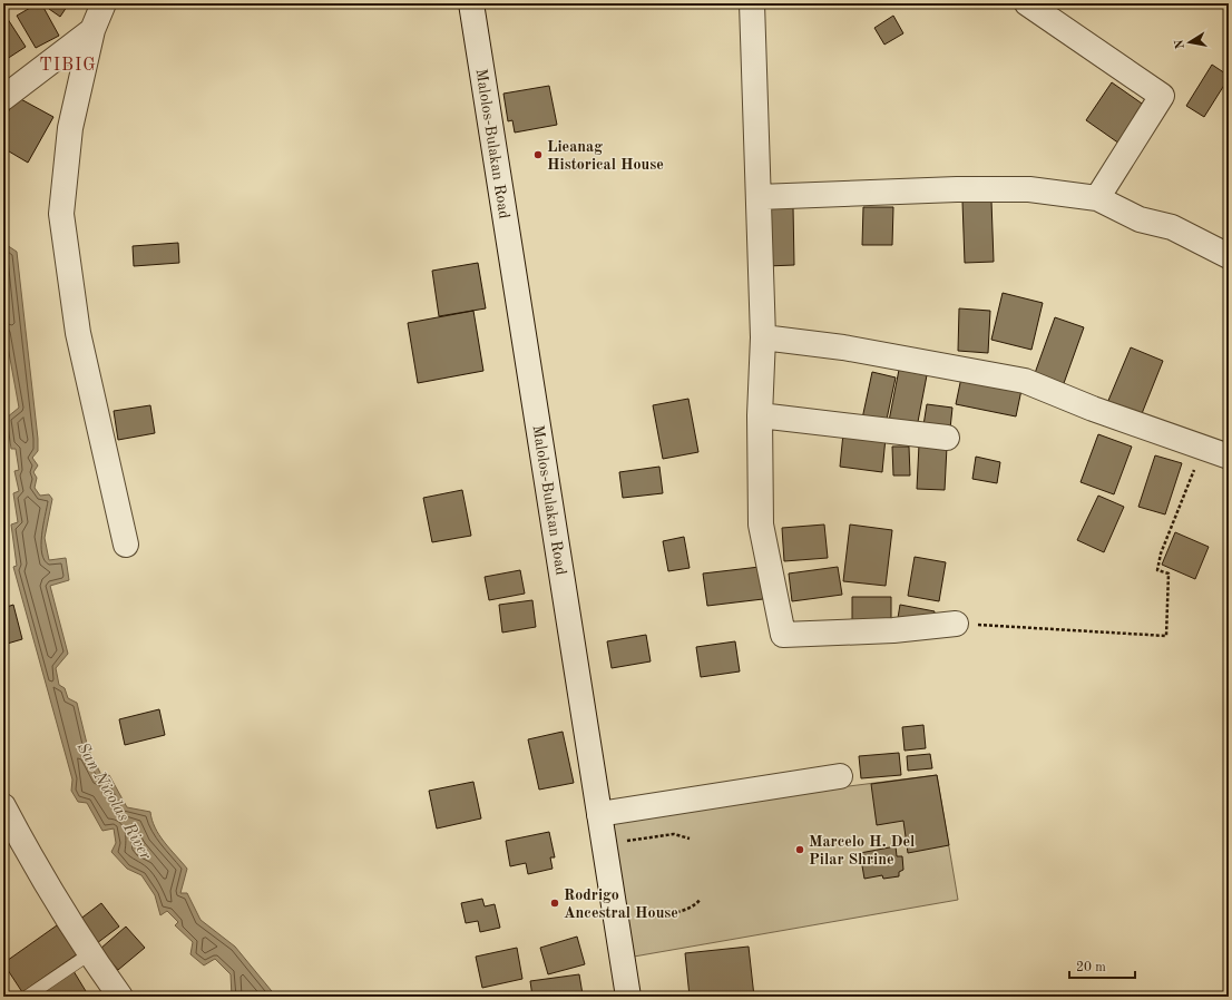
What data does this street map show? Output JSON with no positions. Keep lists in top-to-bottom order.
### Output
{
  "streets": {
    "street": ["Malolos-Bulakan Road"]
  },
  "districts": ["TIBIG"],
  "water": ["San Nicolas River"],
  "places": ["Lieanag Historical House", "Marcelo H. Del Pilar Shrine", "Rodrigo Ancestral House"],
  "scale_bar": "20 m",
  "north": "left"
}
